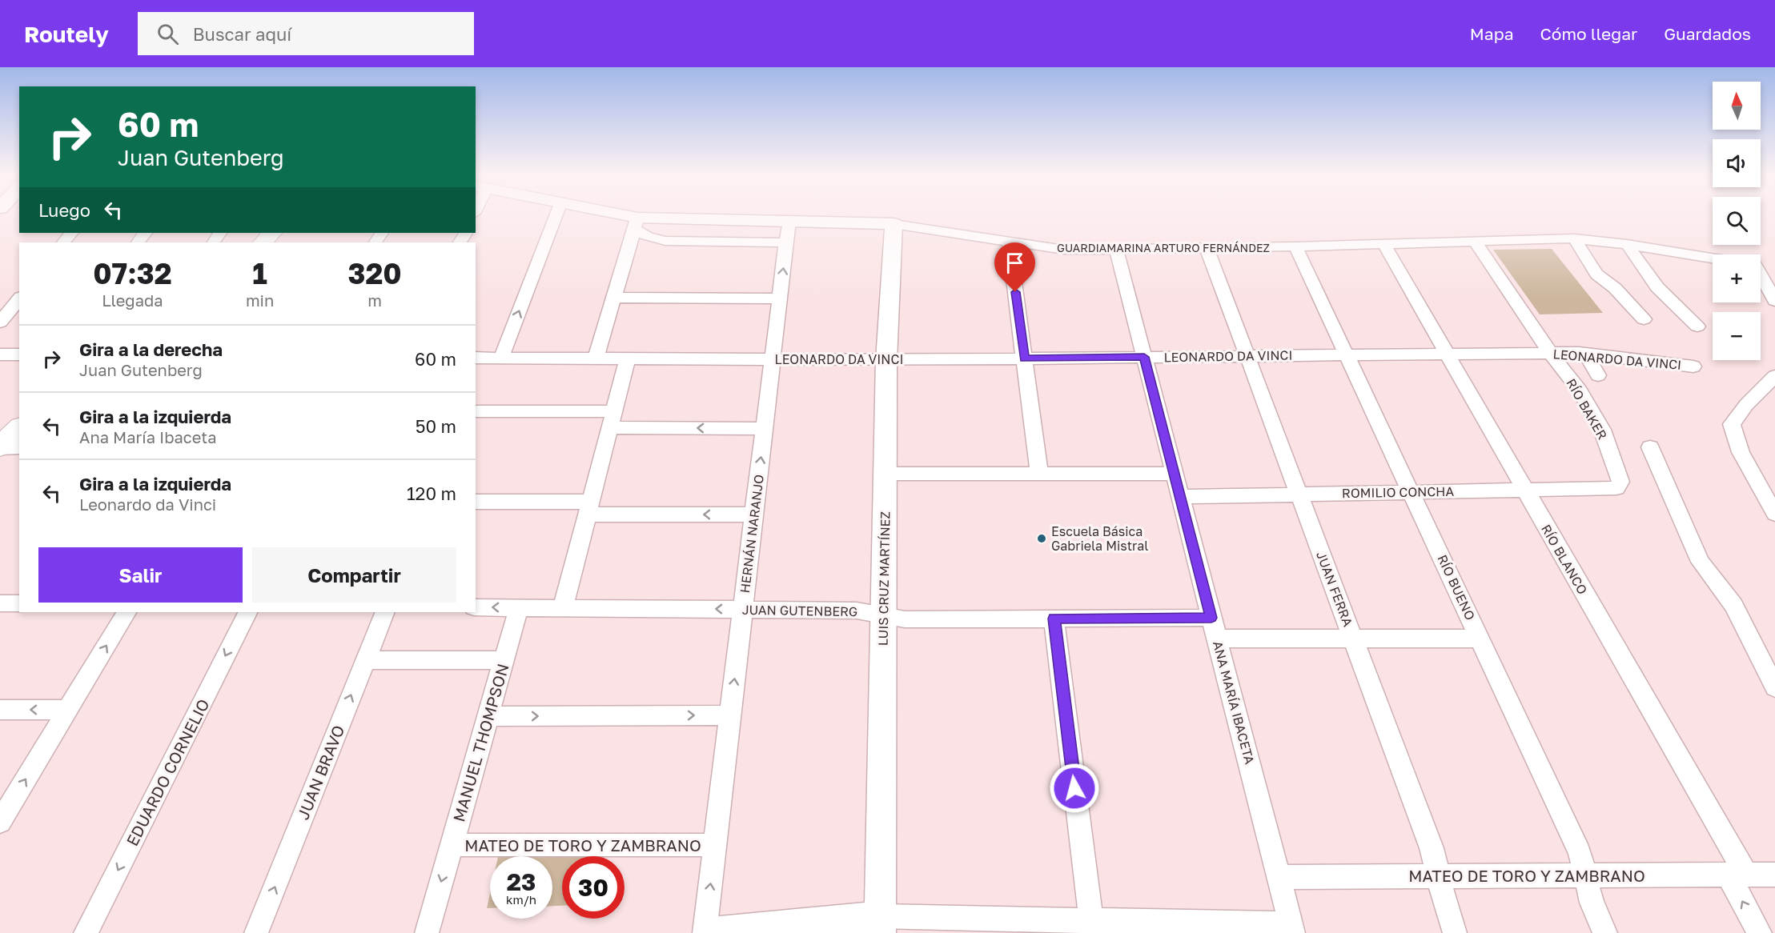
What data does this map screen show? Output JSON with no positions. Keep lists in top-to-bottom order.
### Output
{
  "streets": {
    "street": [
      "GUARDIAMARINA ARTURO FERNÁNDEZ",
      "LEONARDO DA VINCI",
      "RÍO BAKER",
      "ROMILIO CONCHA",
      "HERNÁN NARANJO",
      "RÍO BLANCO",
      "LUIS CRUZ MARTÍNEZ",
      "RÍO BUENO",
      "JUAN FERRA",
      "JUAN GUTENBERG",
      "ANA MARÍA IBACETA",
      "MANUEL THOMPSON",
      "EDUARDO CORNELIO",
      "JUAN BRAVO",
      "MATEO DE TORO Y ZAMBRANO"
    ]
  },
  "crossings": [
    ["GUARDIAMARINA ARTURO FERNÁNDEZ", "RÍO BAKER"],
    ["GUARDIAMARINA ARTURO FERNÁNDEZ", "HERNÁN NARANJO"],
    ["GUARDIAMARINA ARTURO FERNÁNDEZ", "RÍO BLANCO"],
    ["GUARDIAMARINA ARTURO FERNÁNDEZ", "LUIS CRUZ MARTÍNEZ"],
    ["GUARDIAMARINA ARTURO FERNÁNDEZ", "RÍO BUENO"],
    ["GUARDIAMARINA ARTURO FERNÁNDEZ", "JUAN FERRA"],
    ["GUARDIAMARINA ARTURO FERNÁNDEZ", "ANA MARÍA IBACETA"],
    ["LEONARDO DA VINCI", "RÍO BAKER"],
    ["LEONARDO DA VINCI", "HERNÁN NARANJO"],
    ["LEONARDO DA VINCI", "RÍO BLANCO"],
    ["LEONARDO DA VINCI", "LUIS CRUZ MARTÍNEZ"],
    ["LEONARDO DA VINCI", "RÍO BUENO"],
    ["LEONARDO DA VINCI", "JUAN FERRA"],
    ["LEONARDO DA VINCI", "ANA MARÍA IBACETA"],
    ["RÍO BAKER", "ROMILIO CONCHA"],
    ["ROMILIO CONCHA", "RÍO BLANCO"],
    ["ROMILIO CONCHA", "RÍO BUENO"],
    ["ROMILIO CONCHA", "JUAN FERRA"],
    ["ROMILIO CONCHA", "ANA MARÍA IBACETA"],
    ["HERNÁN NARANJO", "JUAN GUTENBERG"],
    ["HERNÁN NARANJO", "MATEO DE TORO Y ZAMBRANO"],
    ["RÍO BLANCO", "MATEO DE TORO Y ZAMBRANO"],
    ["LUIS CRUZ MARTÍNEZ", "JUAN GUTENBERG"],
    ["RÍO BUENO", "MATEO DE TORO Y ZAMBRANO"],
    ["JUAN FERRA", "MATEO DE TORO Y ZAMBRANO"],
    ["JUAN GUTENBERG", "ANA MARÍA IBACETA"],
    ["JUAN GUTENBERG", "MANUEL THOMPSON"],
    ["ANA MARÍA IBACETA", "MATEO DE TORO Y ZAMBRANO"],
    ["MANUEL THOMPSON", "MATEO DE TORO Y ZAMBRANO"]
  ],
  "one_way": ["JUAN BRAVO"],
  "places": ["Escuela Básica Gabriela Mistral"],
  "north": "top",
  "page": {
    "header": "Routely",
    "search": "Buscar aquí",
    "nav": ["Mapa", "Cómo llegar", "Guardados"],
    "map_buttons": ["+", "−"],
    "turn": ["60 m", "Juan Gutenberg"],
    "then": "Luego",
    "eta": [
      "07:32",
      "Llegada",
      "1",
      "min",
      "320",
      "m"
    ],
    "list": [
      {
        "name": "Gira a la derecha",
        "note": "Juan Gutenberg",
        "value": "60 m"
      },
      {
        "name": "Gira a la izquierda",
        "note": "Ana María Ibaceta",
        "value": "50 m"
      },
      {
        "name": "Gira a la izquierda",
        "note": "Leonardo da Vinci",
        "value": "120 m"
      }
    ],
    "buttons": ["Salir", "Compartir"],
    "speed": "23 km/h",
    "limit": "30"
  }
}
